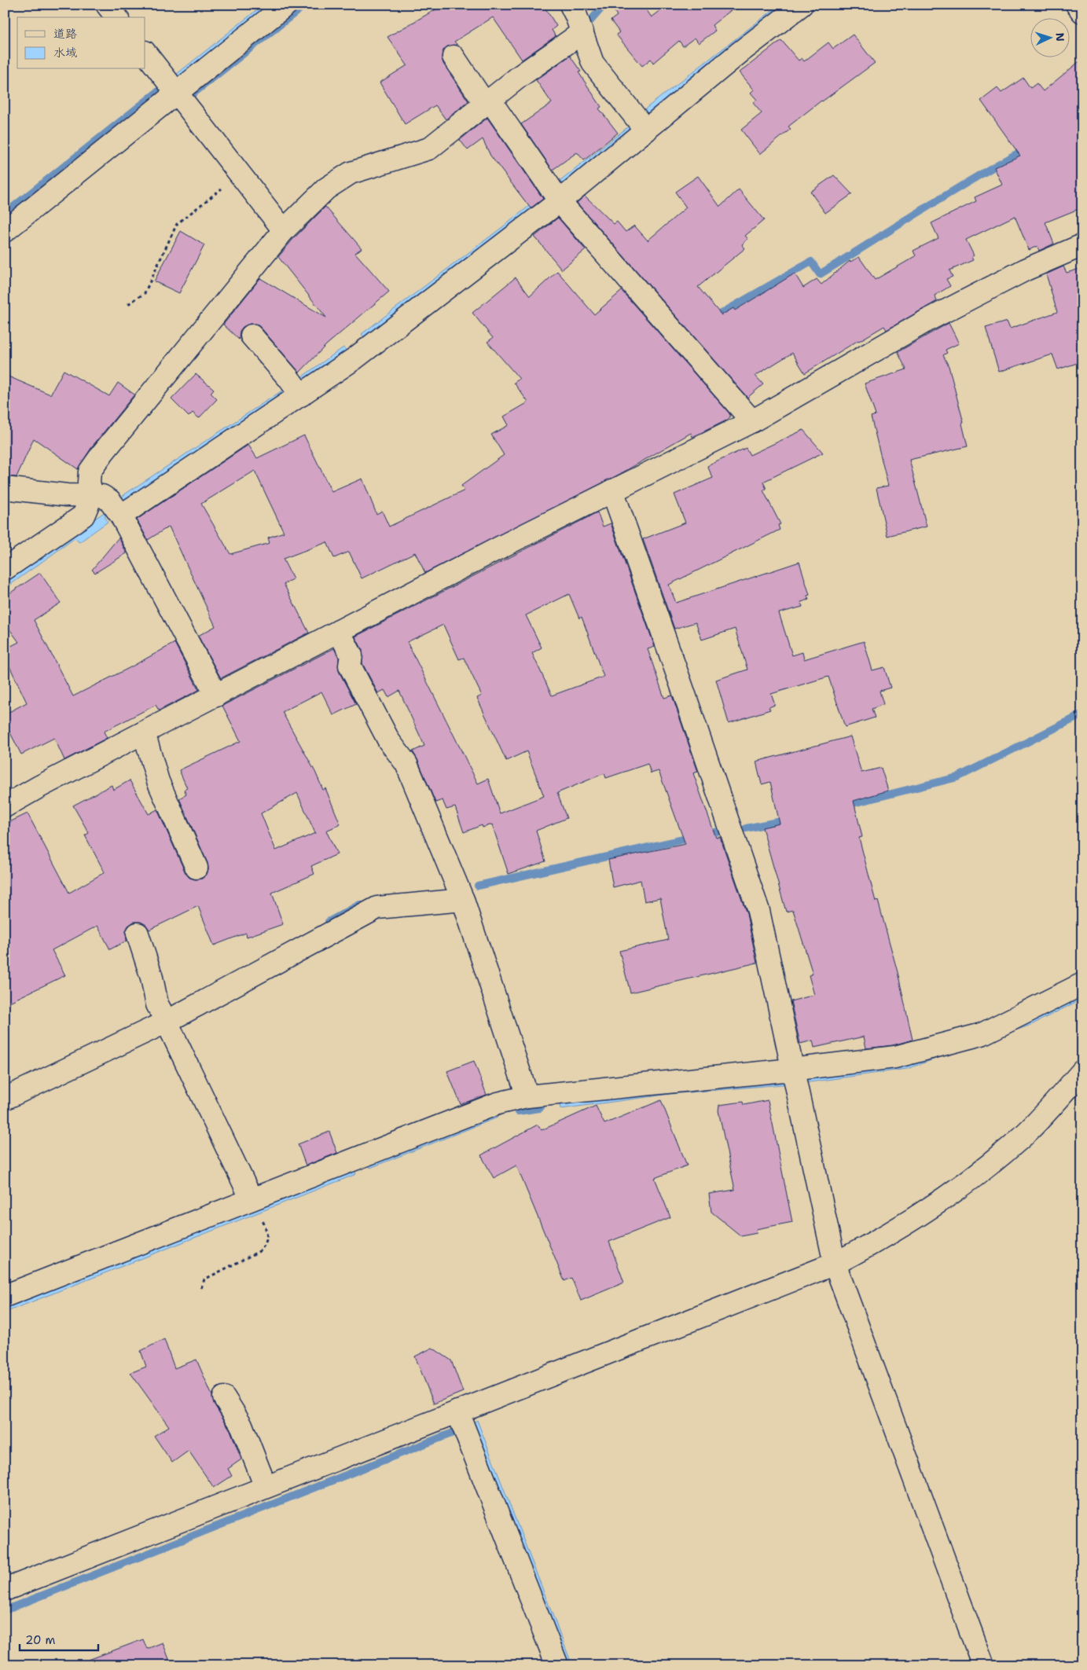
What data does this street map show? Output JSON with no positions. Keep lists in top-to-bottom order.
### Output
{
  "legend": ["道路", "水域"],
  "scale_bar": "20 m",
  "north": "right"
}
